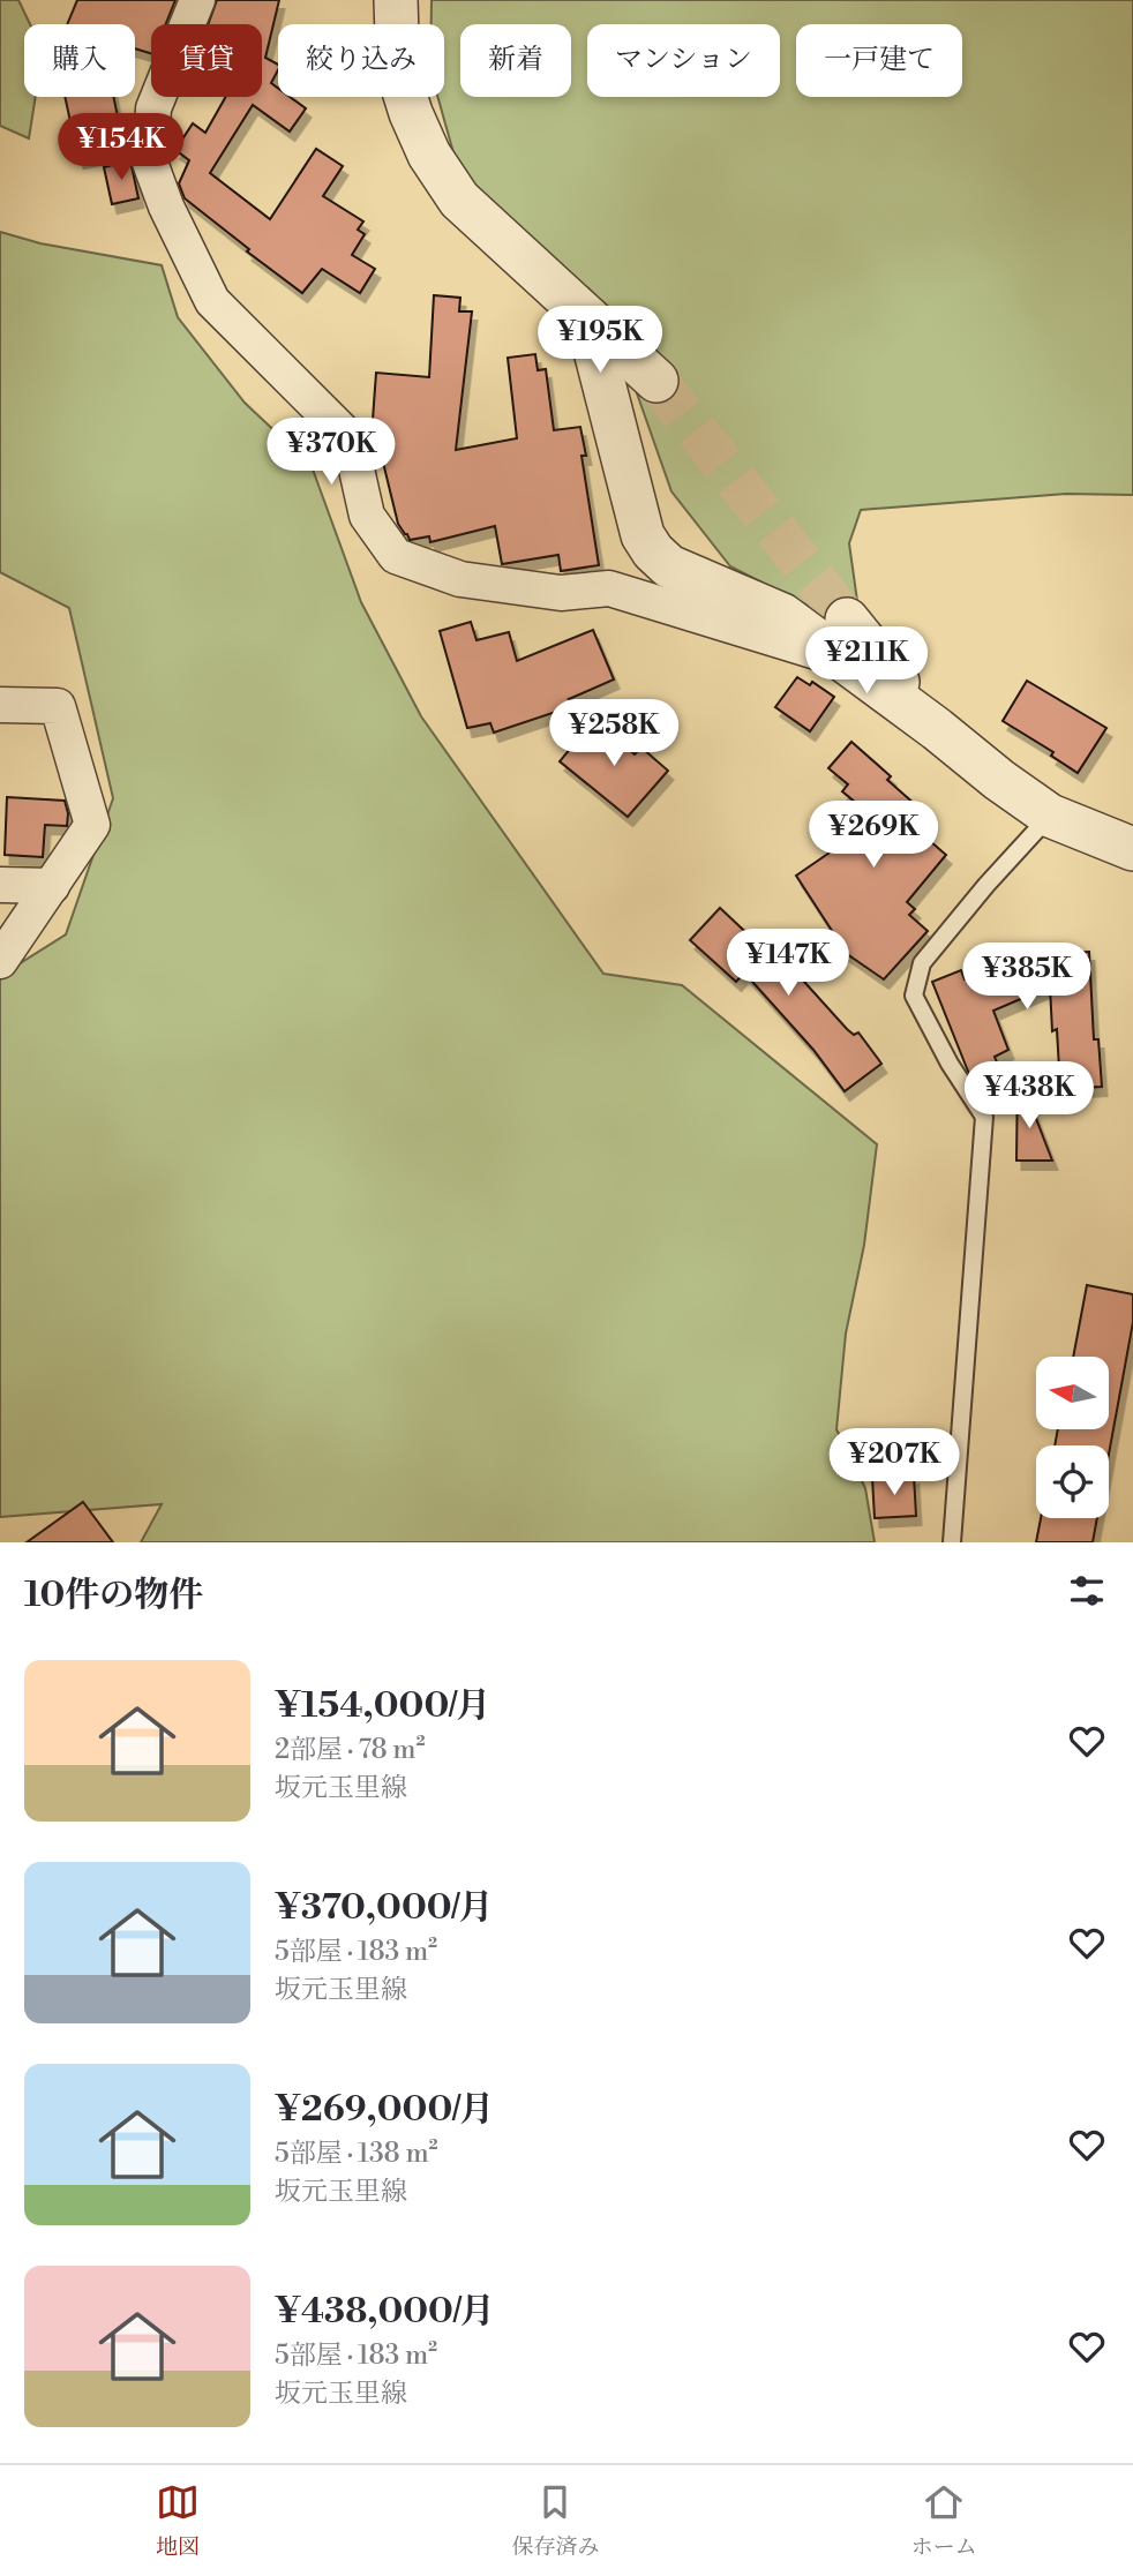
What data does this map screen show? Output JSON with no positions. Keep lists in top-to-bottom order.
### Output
{
  "north": "left",
  "page": {
    "chip": [
      "購入",
      "賃貸",
      "絞り込み",
      "新着",
      "マンション",
      "一戸建て"
    ],
    "price": [
      "¥154K",
      "¥195K",
      "¥370K",
      "¥211K",
      "¥258K",
      "¥269K",
      "¥147K",
      "¥385K",
      "¥438K",
      "¥207K"
    ],
    "heading": "10件の物件",
    "list": [
      {
        "name": "¥154,000/月",
        "note": "2部屋 · 78 m² · 坂元玉里線"
      },
      {
        "name": "¥370,000/月",
        "note": "5部屋 · 183 m² · 坂元玉里線"
      },
      {
        "name": "¥269,000/月",
        "note": "5部屋 · 138 m² · 坂元玉里線"
      },
      {
        "name": "¥438,000/月",
        "note": "5部屋 · 183 m² · 坂元玉里線"
      }
    ],
    "tabs": ["地図", "保存済み", "ホーム"]
  }
}
